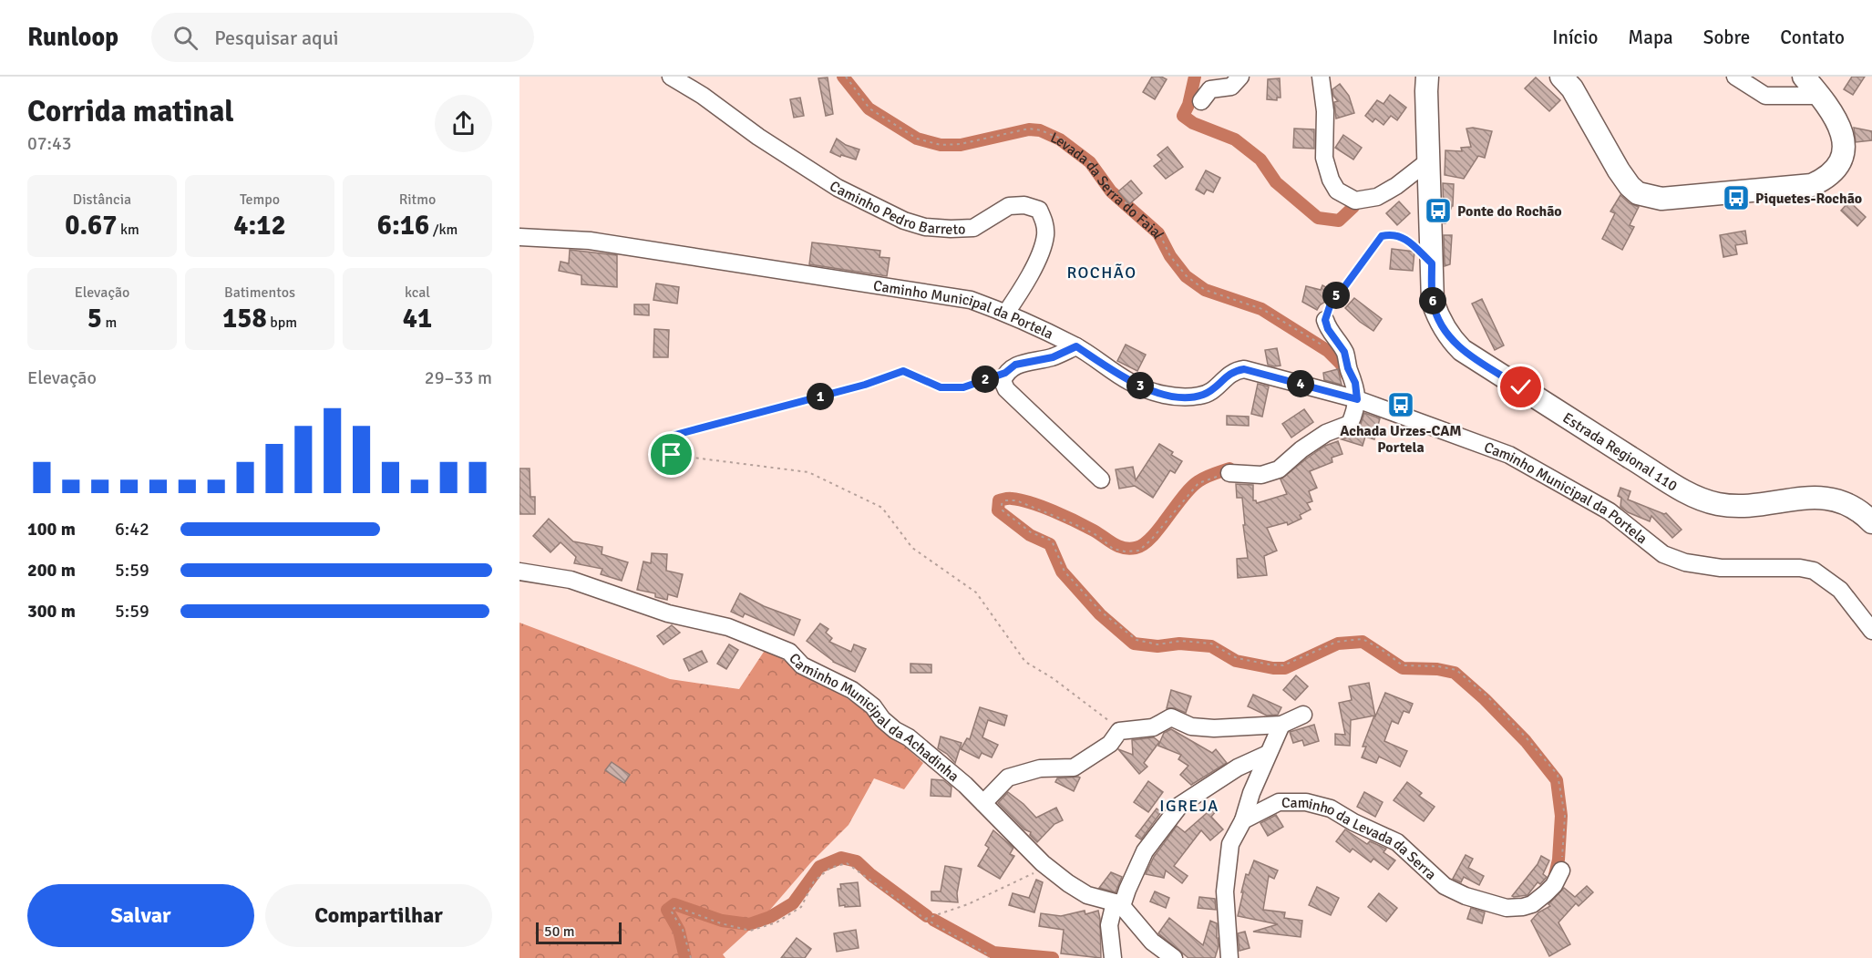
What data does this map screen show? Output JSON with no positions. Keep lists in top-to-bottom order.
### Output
{
  "streets": {
    "main road": ["Estrada Regional 110"],
    "street": [
      "Caminho Pedro Barreto",
      "Caminho Municipal da Portela",
      "Caminho Municipal da Achadinha",
      "Caminho da Levada da Serra"
    ],
    "path": ["Levada da Serra do Faial"]
  },
  "crossings": [
    ["Caminho Pedro Barreto", "Caminho Municipal da Portela"]
  ],
  "districts": ["ROCHÃO", "IGREJA"],
  "places": {
    "bus stop": ["Piquetes-Rochão", "Ponte do Rochão", "Achada Urzes-CAM Portela"]
  },
  "scale_bar": "50 m",
  "page": {
    "header": "Runloop",
    "search": "Pesquisar aqui",
    "nav": [
      "Início",
      "Mapa",
      "Sobre",
      "Contato"
    ],
    "heading": ["Corrida matinal", "07:43"],
    "stats": [
      ["Distância", "0.67 km"],
      ["Tempo", "4:12"],
      ["Ritmo", "6:16 /km"],
      ["Elevação", "5 m"],
      ["Batimentos", "158 bpm"],
      ["kcal", "41"]
    ],
    "pins": [
      "5",
      "6",
      "2",
      "4",
      "3",
      "1"
    ],
    "chart": ["Elevação", "29–33 m"],
    "list": [
      {
        "name": "100 m",
        "note": "6:42"
      },
      {
        "name": "200 m",
        "note": "5:59"
      },
      {
        "name": "300 m",
        "note": "5:59"
      }
    ],
    "buttons": ["Salvar", "Compartilhar"],
    "scale": "50 m"
  }
}
